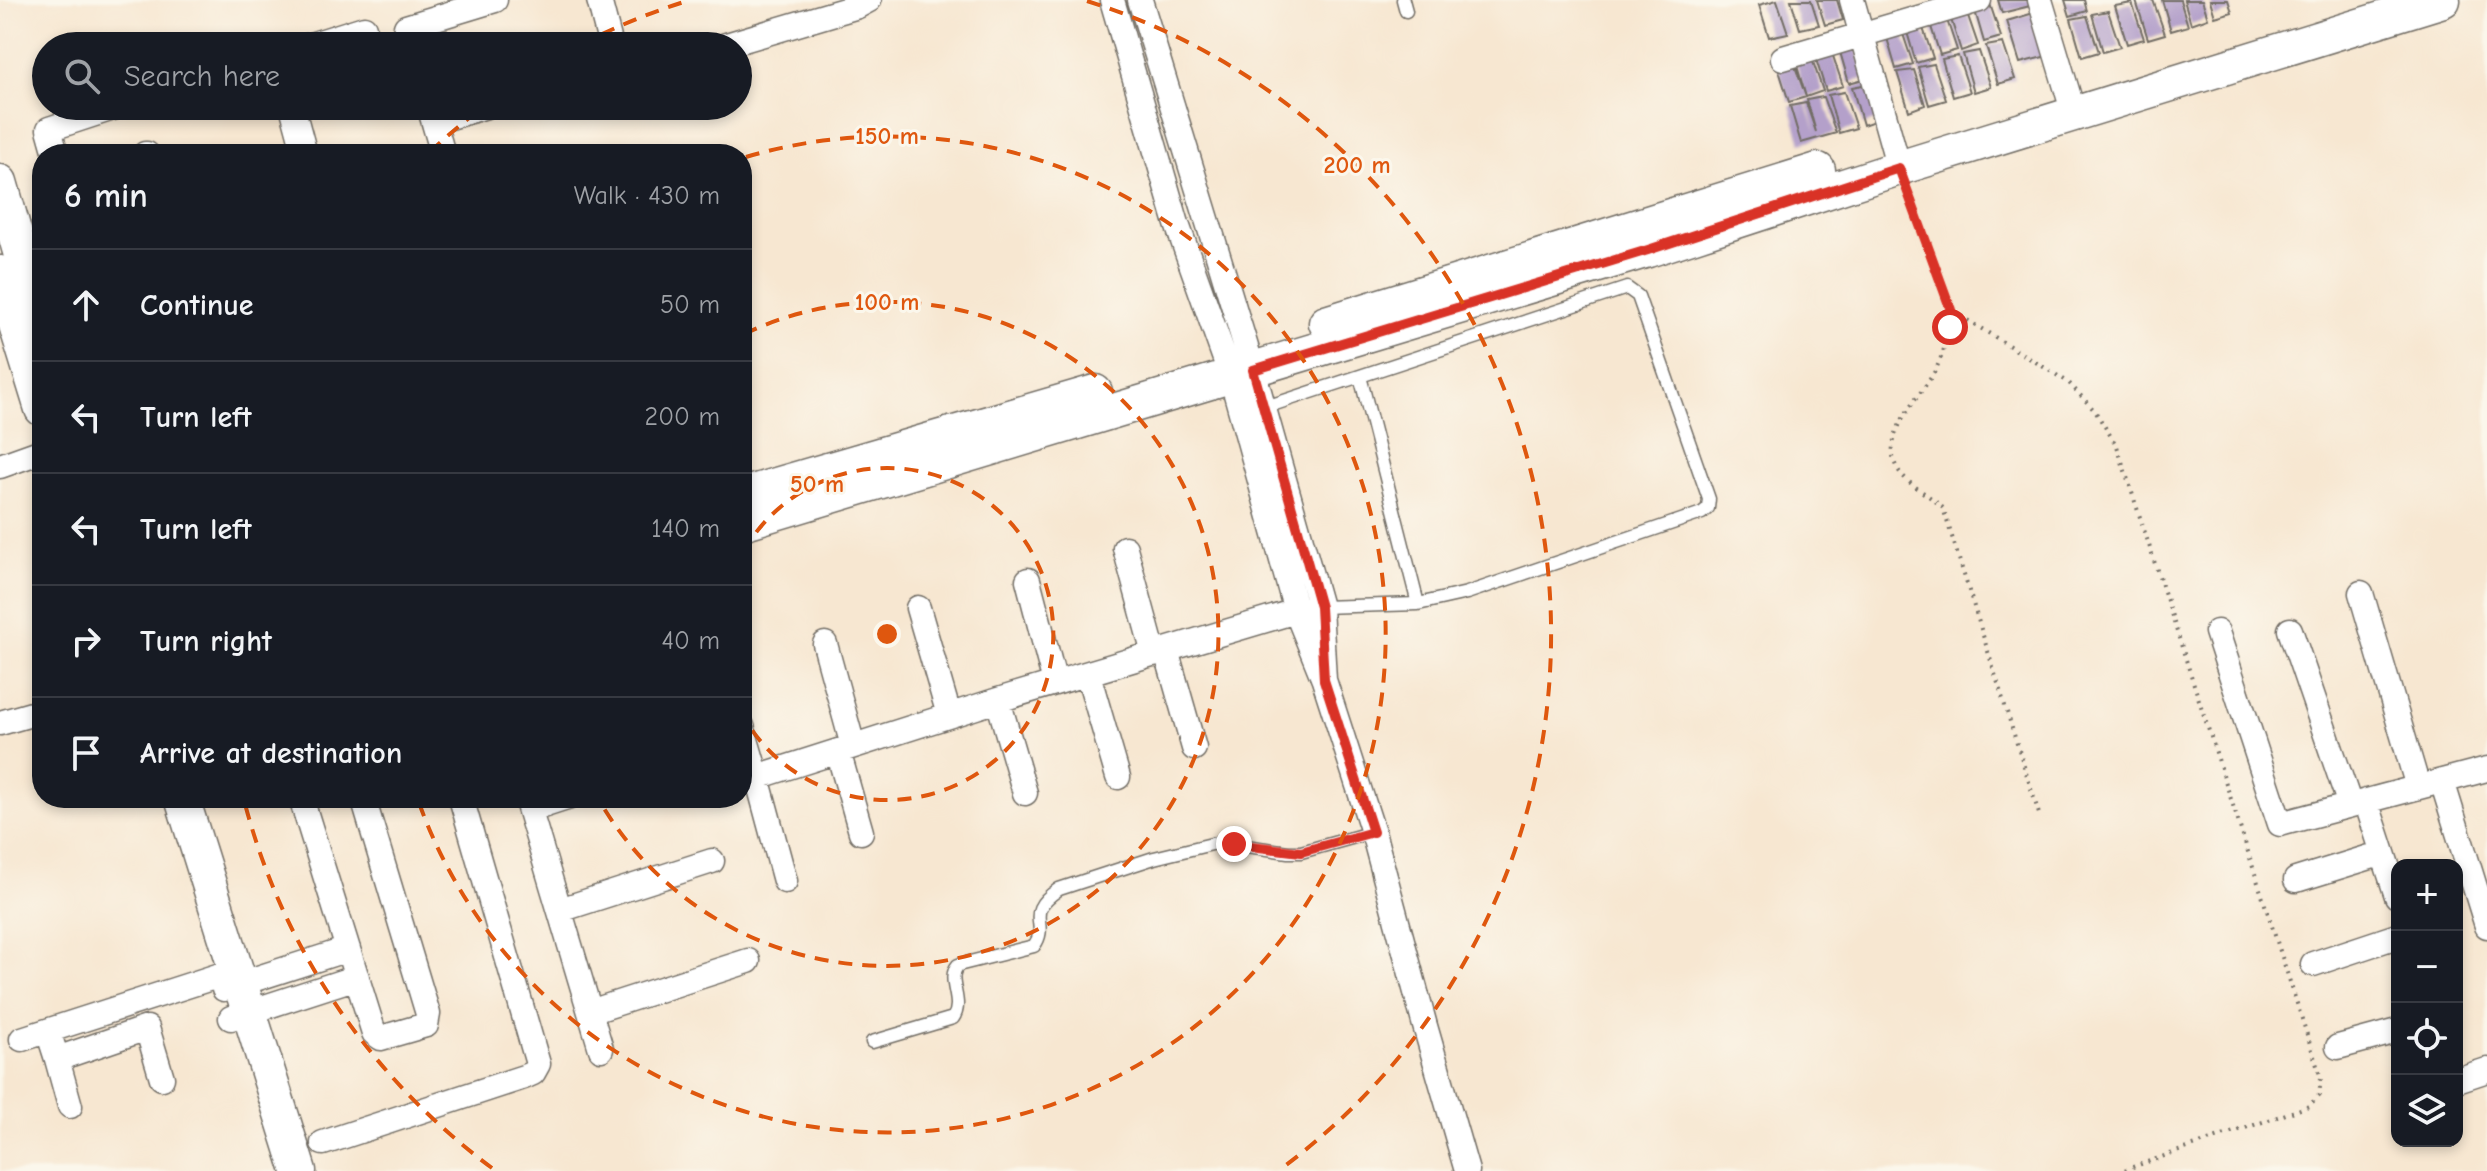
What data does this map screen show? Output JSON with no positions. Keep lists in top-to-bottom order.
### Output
{
  "page": {
    "search": "Search here",
    "heading": ["6 min", "Walk · 430 m"],
    "list": [
      ["Continue", "50 m"],
      ["Turn left", "200 m"],
      ["Turn left", "140 m"],
      ["Turn right", "40 m"],
      "Arrive at destination"
    ],
    "map_buttons": ["+", "−"]
  },
  "rings": [
    "150 m",
    "200 m",
    "100 m",
    "50 m"
  ]
}
